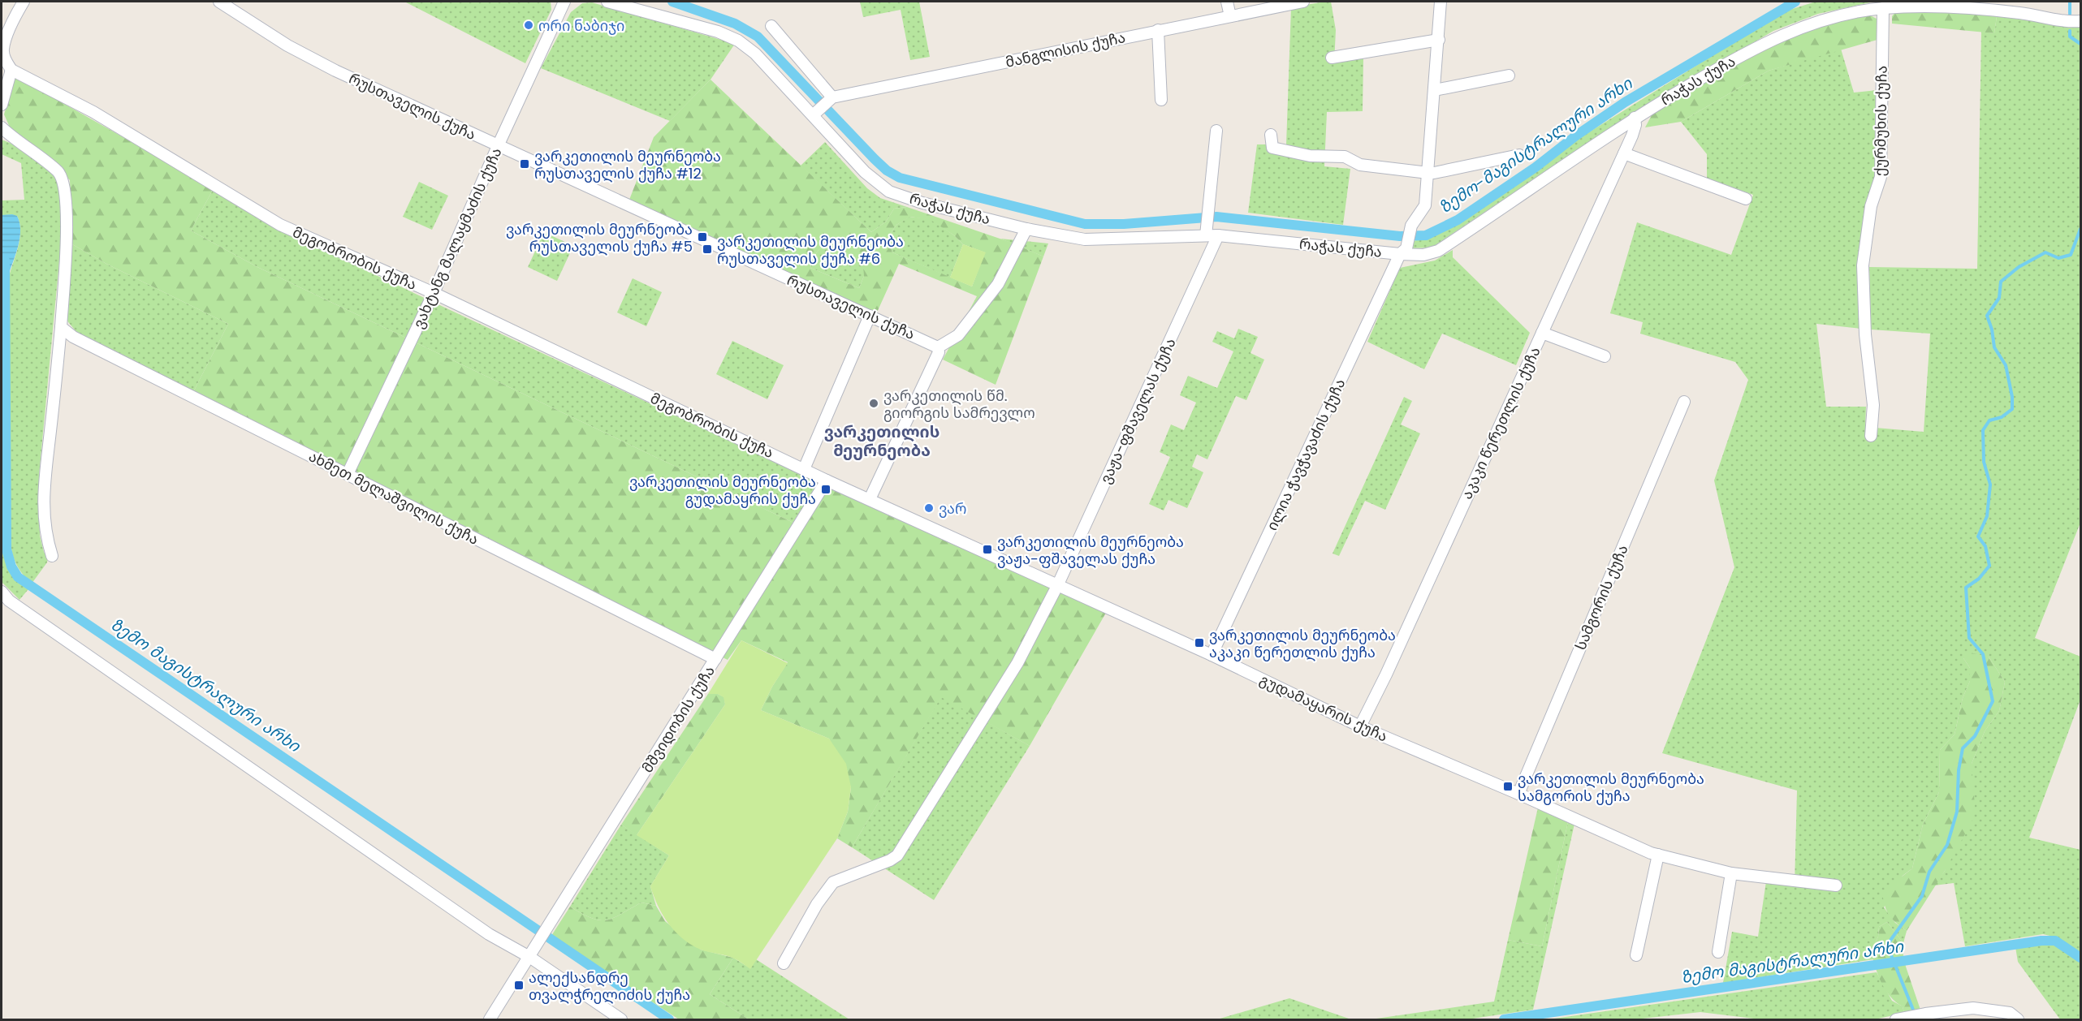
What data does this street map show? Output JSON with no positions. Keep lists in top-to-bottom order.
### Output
{
  "streets": {
    "street": [
      "მანგლისის ქუჩა",
      "რაჭას ქუჩა",
      "რუსთაველის ქუჩა",
      "ქურმუხის ქუჩა",
      "ვახტანგ მალაყმაძის ქუჩა",
      "მეგობრობის ქუჩა",
      "ვაჟა-ფშაველას ქუჩა",
      "აკაკი წერეთლის ქუჩა",
      "ილია ჭავჭავაძის ქუჩა",
      "ახმეთ მელაშვილის ქუჩა",
      "სამგორის ქუჩა",
      "გუდამაყარის ქუჩა",
      "მშვიდობის ქუჩა"
    ]
  },
  "crossings": [
    ["რაჭას ქუჩა", "ქურმუხის ქუჩა"],
    ["რაჭას ქუჩა", "ვაჟა-ფშაველას ქუჩა"],
    ["რაჭას ქუჩა", "აკაკი წერეთლის ქუჩა"],
    ["რაჭას ქუჩა", "ილია ჭავჭავაძის ქუჩა"],
    ["რუსთაველის ქუჩა", "ვახტანგ მალაყმაძის ქუჩა"],
    ["ვახტანგ მალაყმაძის ქუჩა", "მეგობრობის ქუჩა"],
    ["ვახტანგ მალაყმაძის ქუჩა", "ახმეთ მელაშვილის ქუჩა"],
    ["მეგობრობის ქუჩა", "გუდამაყარის ქუჩა"],
    ["მეგობრობის ქუჩა", "მშვიდობის ქუჩა"],
    ["ვაჟა-ფშაველას ქუჩა", "გუდამაყარის ქუჩა"],
    ["აკაკი წერეთლის ქუჩა", "გუდამაყარის ქუჩა"],
    ["ილია ჭავჭავაძის ქუჩა", "გუდამაყარის ქუჩა"],
    ["ახმეთ მელაშვილის ქუჩა", "მშვიდობის ქუჩა"],
    ["სამგორის ქუჩა", "გუდამაყარის ქუჩა"],
    ["გუდამაყარის ქუჩა", "მშვიდობის ქუჩა"]
  ],
  "districts": ["ვარკეთილის მეურნეობა"],
  "water": ["ზემო-მაგისტრალური არხი", "ზემო მაგისტრალური არხი"],
  "places": {
    "other": ["ორი ნაბიჯი", "ვარკეთილის წმ. გიორგის სამრევლო", "ვარ"],
    "transit": [
      "ვარკეთილის მეურნეობა რუსთაველის ქუჩა #12",
      "ვარკეთილის მეურნეობა რუსთაველის ქუჩა #5",
      "ვარკეთილის მეურნეობა რუსთაველის ქუჩა #6",
      "ვარკეთილის მეურნეობა გუდამაყრის ქუჩა",
      "ვარკეთილის მეურნეობა ვაჟა-ფშაველას ქუჩა",
      "ვარკეთილის მეურნეობა აკაკი წერეთლის ქუჩა",
      "ვარკეთილის მეურნეობა სამგორის ქუჩა",
      "ალექსანდრე თვალჭრელიძის ქუჩა"
    ]
  }
}
